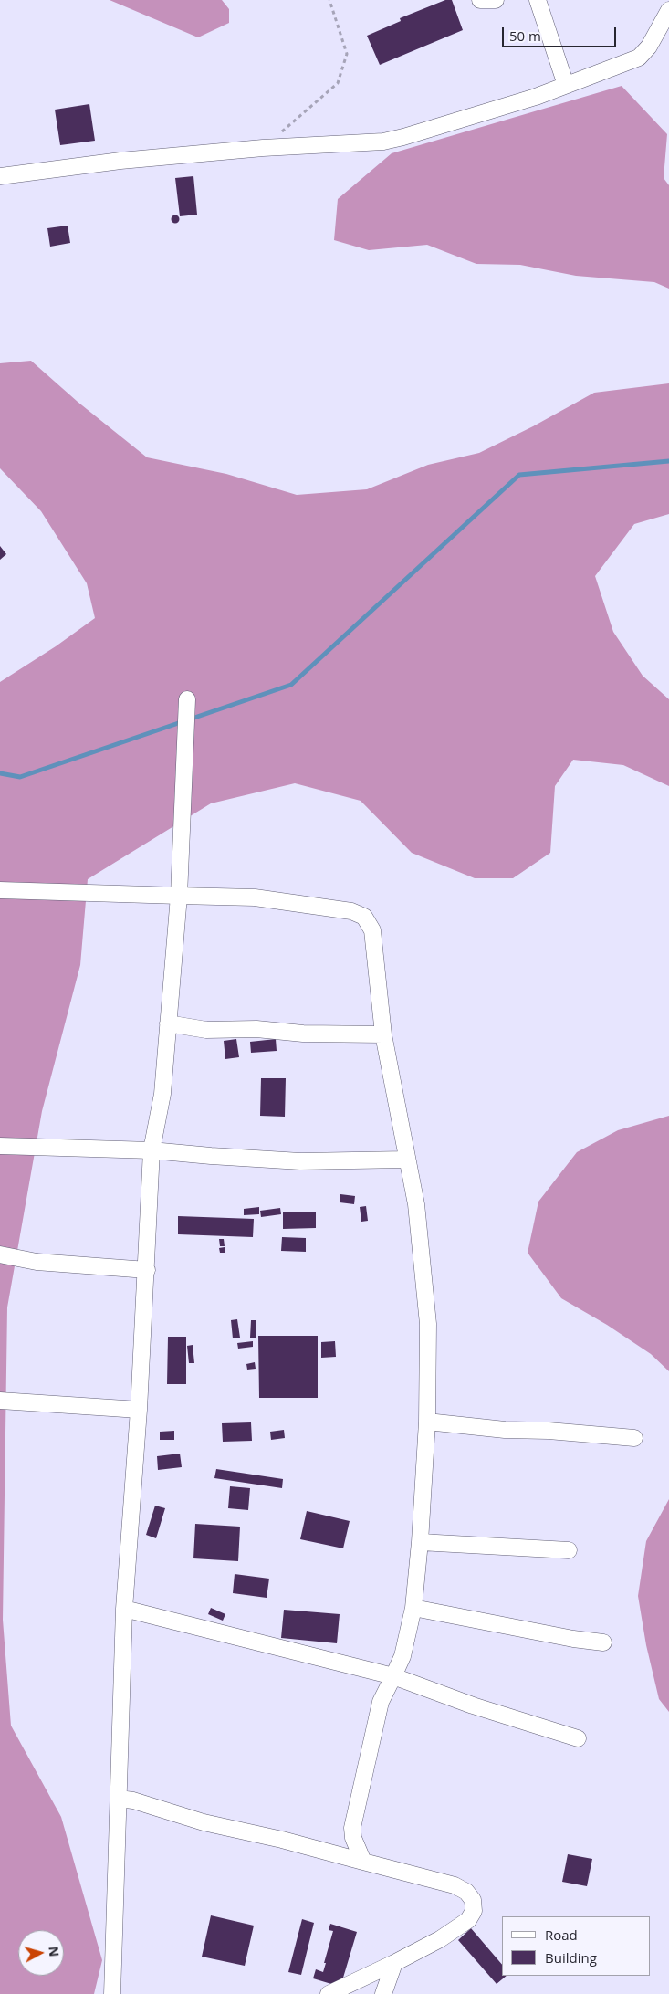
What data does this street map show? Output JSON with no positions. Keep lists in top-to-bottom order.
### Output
{
  "legend": ["Road", "Building"],
  "scale_bar": "50 m",
  "north": "right"
}
